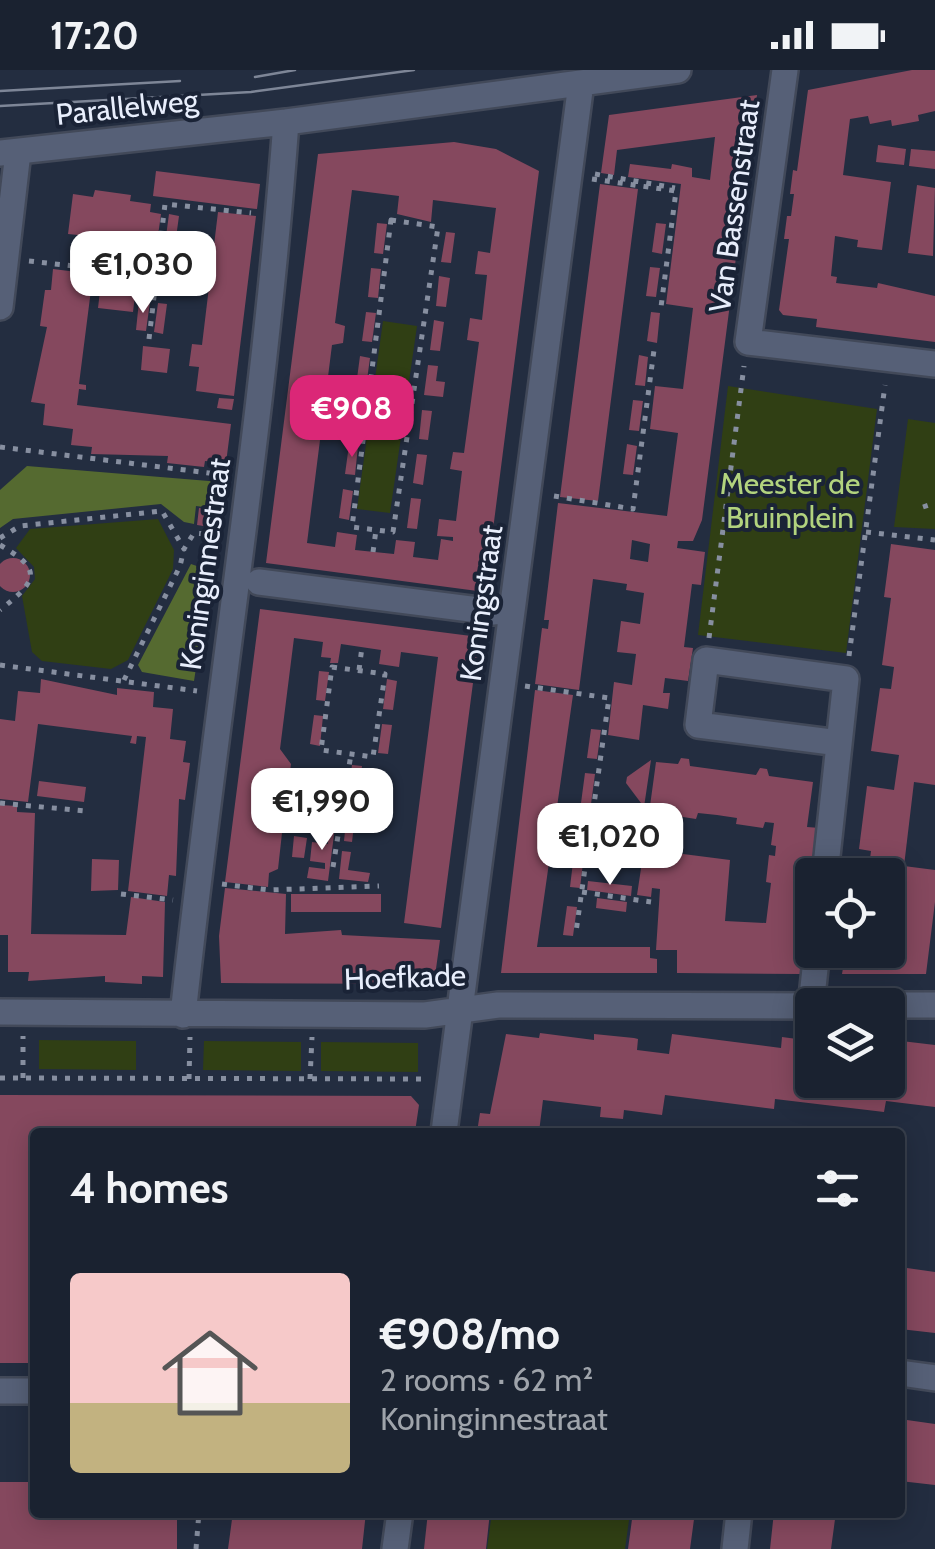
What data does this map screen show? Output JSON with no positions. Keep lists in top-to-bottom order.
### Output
{
  "streets": {
    "street": [
      "Parallelweg",
      "Van Bassenstraat",
      "Koninginnestraat",
      "Koningstraat",
      "Hoefkade"
    ]
  },
  "crossings": [
    ["Parallelweg", "Koninginnestraat"],
    ["Parallelweg", "Koningstraat"],
    ["Koninginnestraat", "Hoefkade"],
    ["Koningstraat", "Hoefkade"]
  ],
  "parks": ["Meester de Bruinplein"],
  "page": {
    "status": "17:20",
    "price": [
      "€1,030",
      "€908",
      "€1,990",
      "€1,020"
    ],
    "heading": "4 homes",
    "list": [
      {
        "name": "€908/mo",
        "note": "2 rooms · 62 m² · Koninginnestraat"
      }
    ]
  }
}
